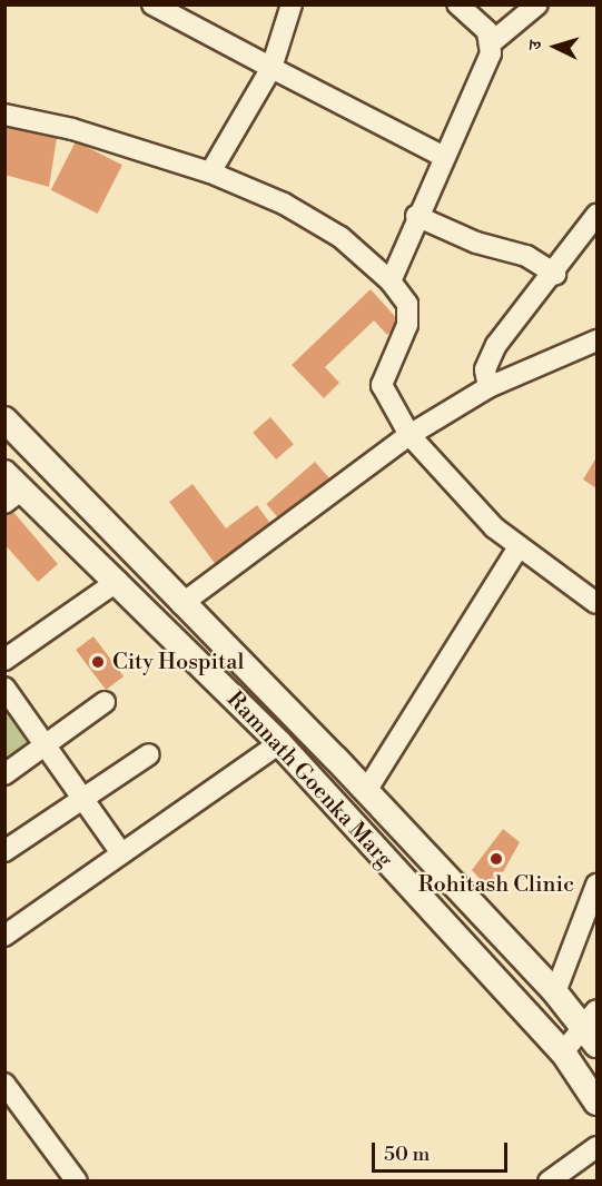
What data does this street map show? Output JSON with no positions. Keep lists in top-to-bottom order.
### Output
{
  "streets": {
    "street": ["Ramnath Goenka Marg"]
  },
  "places": ["City Hospital", "Rohitash Clinic"],
  "scale_bar": "50 m",
  "north": "left"
}
